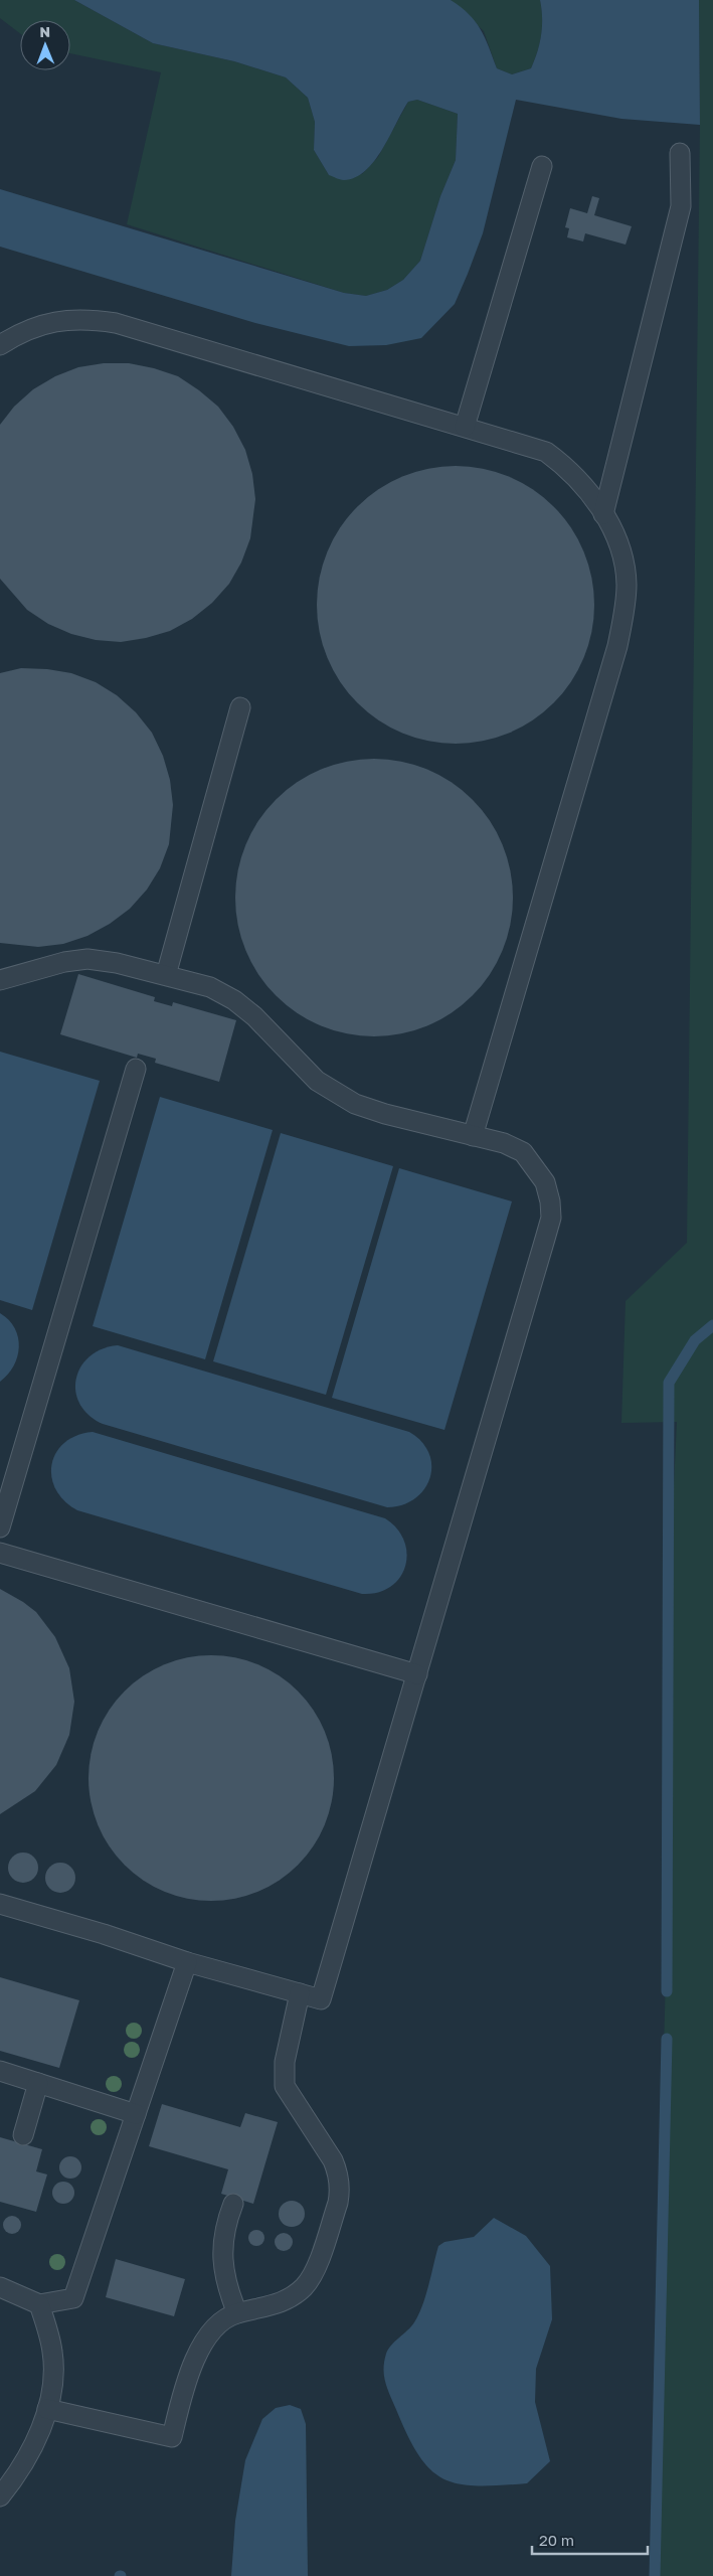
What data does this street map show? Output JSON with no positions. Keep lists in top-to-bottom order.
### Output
{
  "scale_bar": "20 m",
  "north": "top"
}
